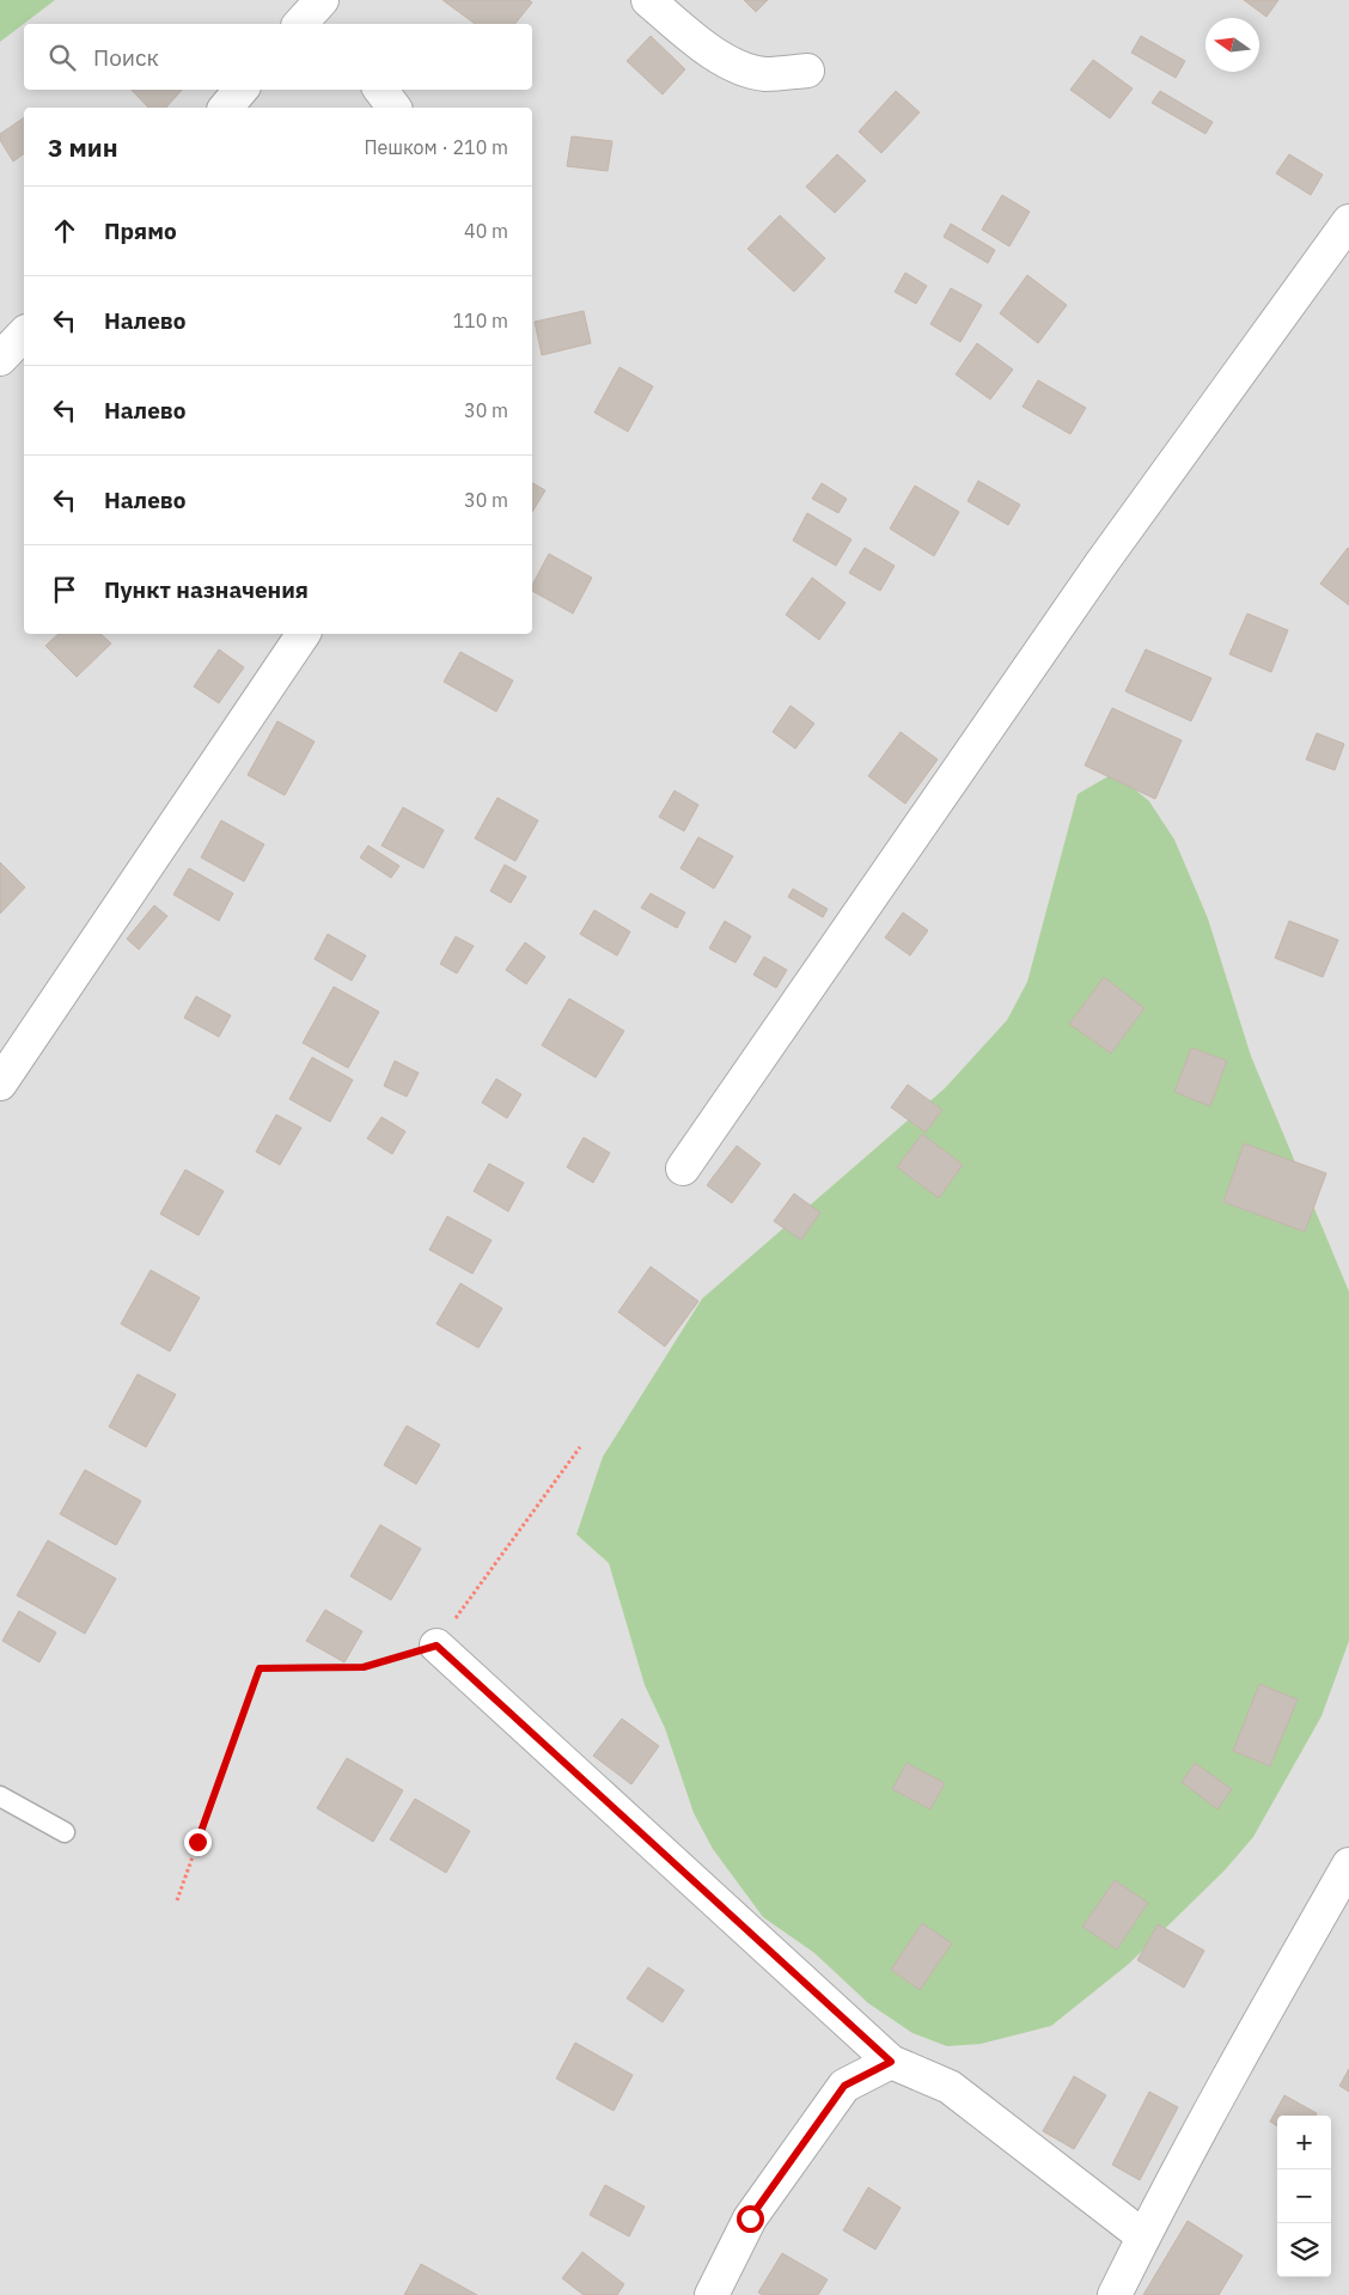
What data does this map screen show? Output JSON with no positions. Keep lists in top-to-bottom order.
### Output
{
  "north": "left",
  "page": {
    "search": "Поиск",
    "heading": ["3 мин", "Пешком · 210 m"],
    "list": [
      ["Прямо", "40 m"],
      ["Налево", "110 m"],
      ["Налево", "30 m"],
      ["Налево", "30 m"],
      "Пункт назначения"
    ],
    "map_buttons": ["+", "−"]
  }
}
